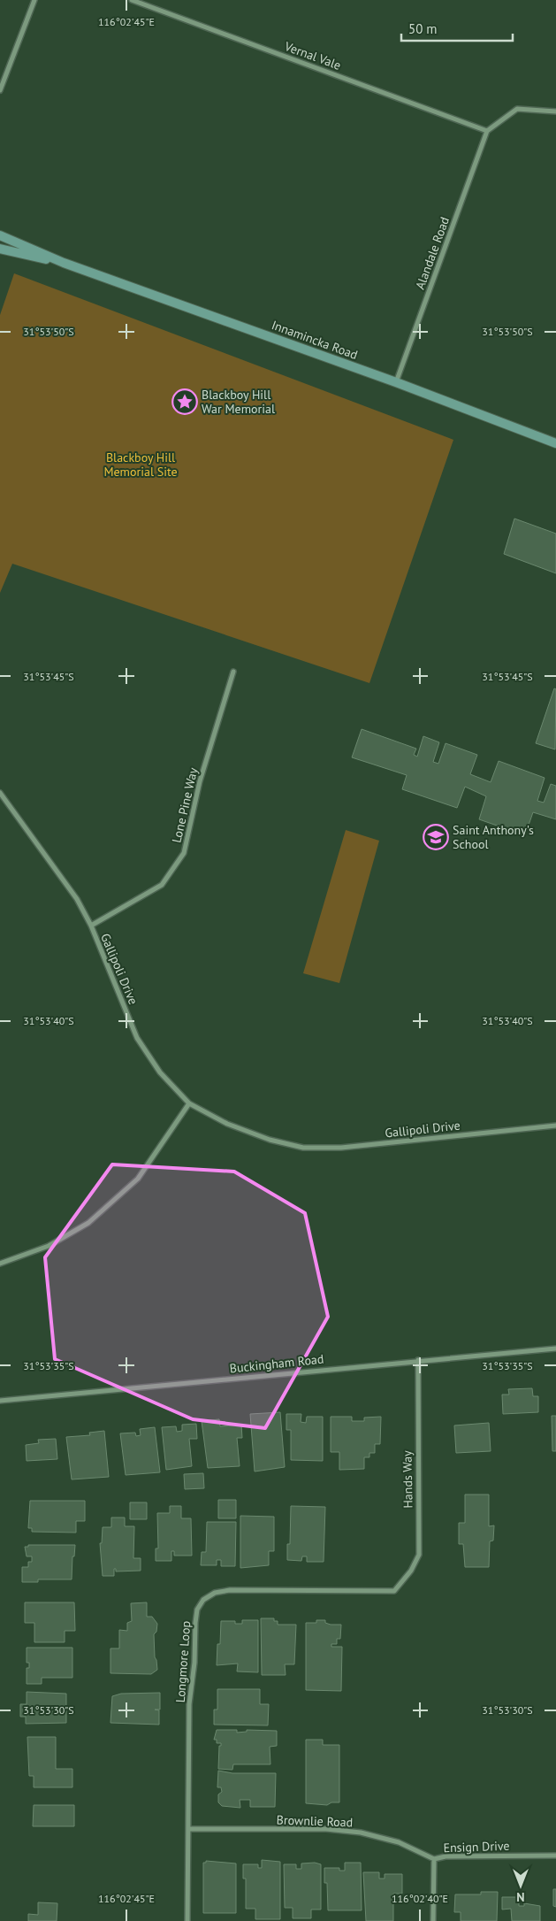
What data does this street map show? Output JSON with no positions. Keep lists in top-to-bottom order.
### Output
{
  "streets": {
    "main road": ["Innamincka Road"],
    "street": [
      "Vernal Vale",
      "Alandale Road",
      "Lone Pine Way",
      "Gallipoli Drive",
      "Buckingham Road",
      "Hands Way",
      "Longmore Loop",
      "Brownlie Road",
      "Ensign Drive"
    ]
  },
  "crossings": [
    ["Vernal Vale", "Alandale Road"],
    ["Alandale Road", "Innamincka Road"],
    ["Lone Pine Way", "Gallipoli Drive"],
    ["Buckingham Road", "Hands Way"],
    ["Hands Way", "Longmore Loop"],
    ["Longmore Loop", "Brownlie Road"],
    ["Brownlie Road", "Ensign Drive"]
  ],
  "parks": ["Blackboy Hill Memorial Site"],
  "places": {
    "place": ["Blackboy Hill War Memorial"],
    "school or university": ["Saint Anthony's School"]
  },
  "scale_bar": "50 m",
  "north": "bottom",
  "coordinates": [
    "116°02'45\"E",
    "31°53'50\"S",
    "31°53'45\"S",
    "31°53'40\"S",
    "31°53'35\"S",
    "31°53'30\"S",
    "116°02'40\"E"
  ]
}
